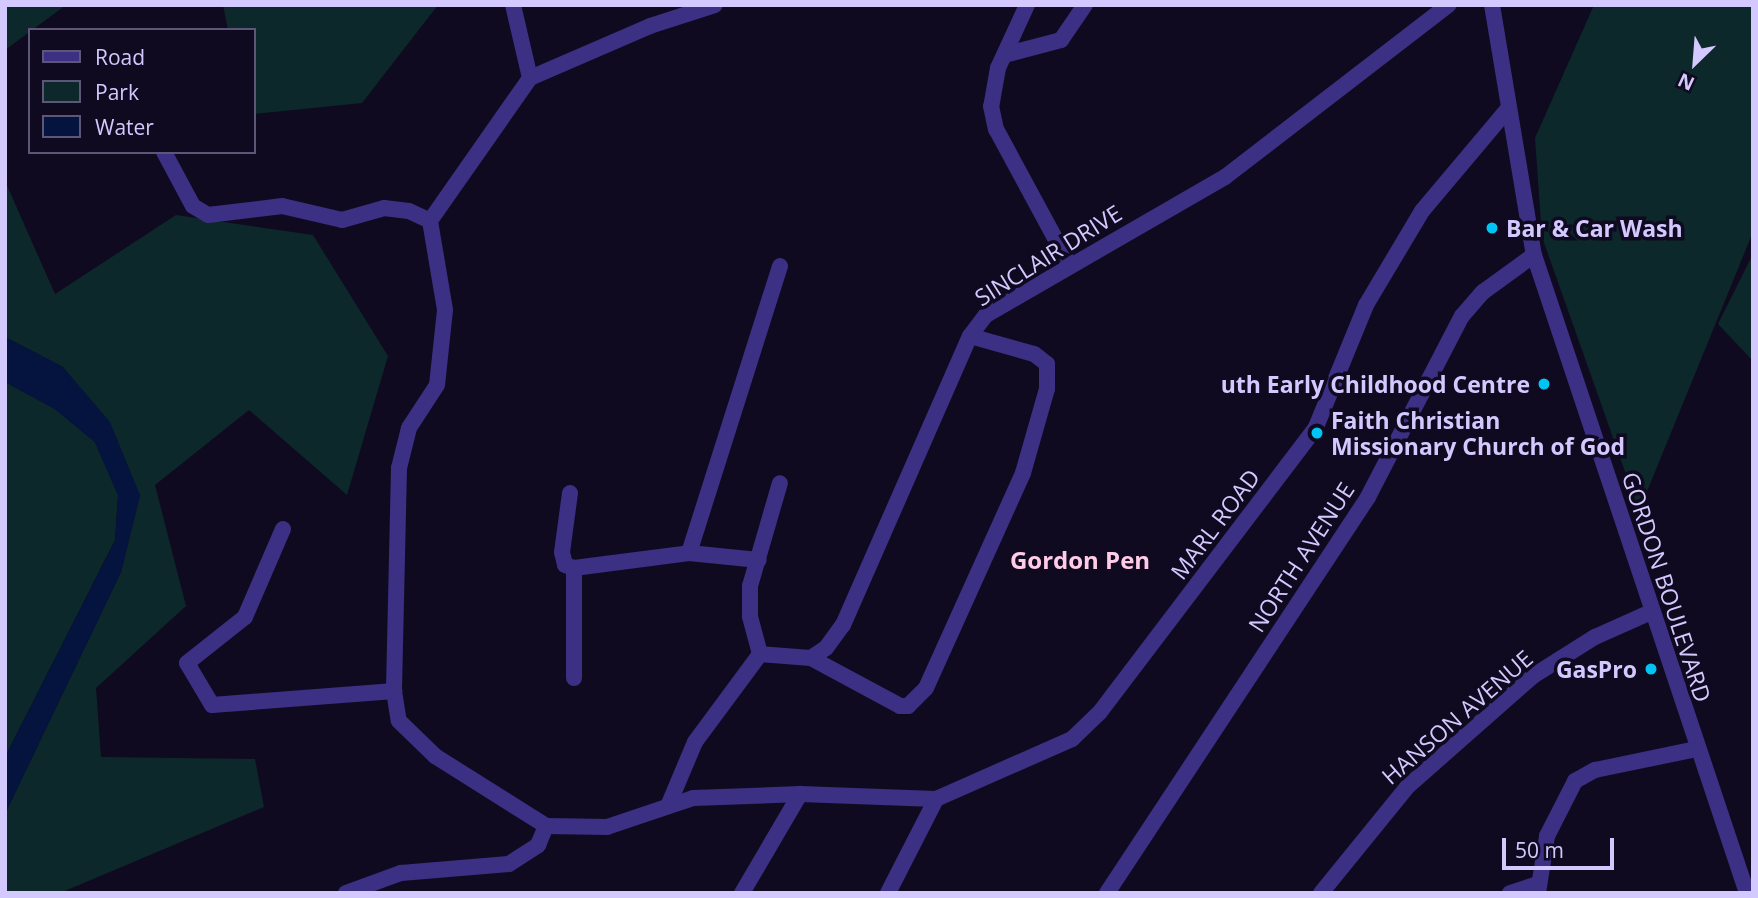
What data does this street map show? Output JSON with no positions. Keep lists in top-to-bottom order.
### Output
{
  "streets": {
    "street": [
      "SINCLAIR DRIVE",
      "MARL ROAD",
      "NORTH AVENUE",
      "GORDON BOULEVARD",
      "HANSON AVENUE"
    ]
  },
  "crossings": [
    ["MARL ROAD", "GORDON BOULEVARD"],
    ["NORTH AVENUE", "GORDON BOULEVARD"],
    ["GORDON BOULEVARD", "HANSON AVENUE"]
  ],
  "districts": ["Gordon Pen"],
  "places": [
    "Bar & Car Wash",
    "uth Early Childhood Centre",
    "Faith Christian Missionary Church of God",
    "GasPro"
  ],
  "legend": ["Road", "Park", "Water"],
  "scale_bar": "50 m",
  "north": "bottom left"
}
